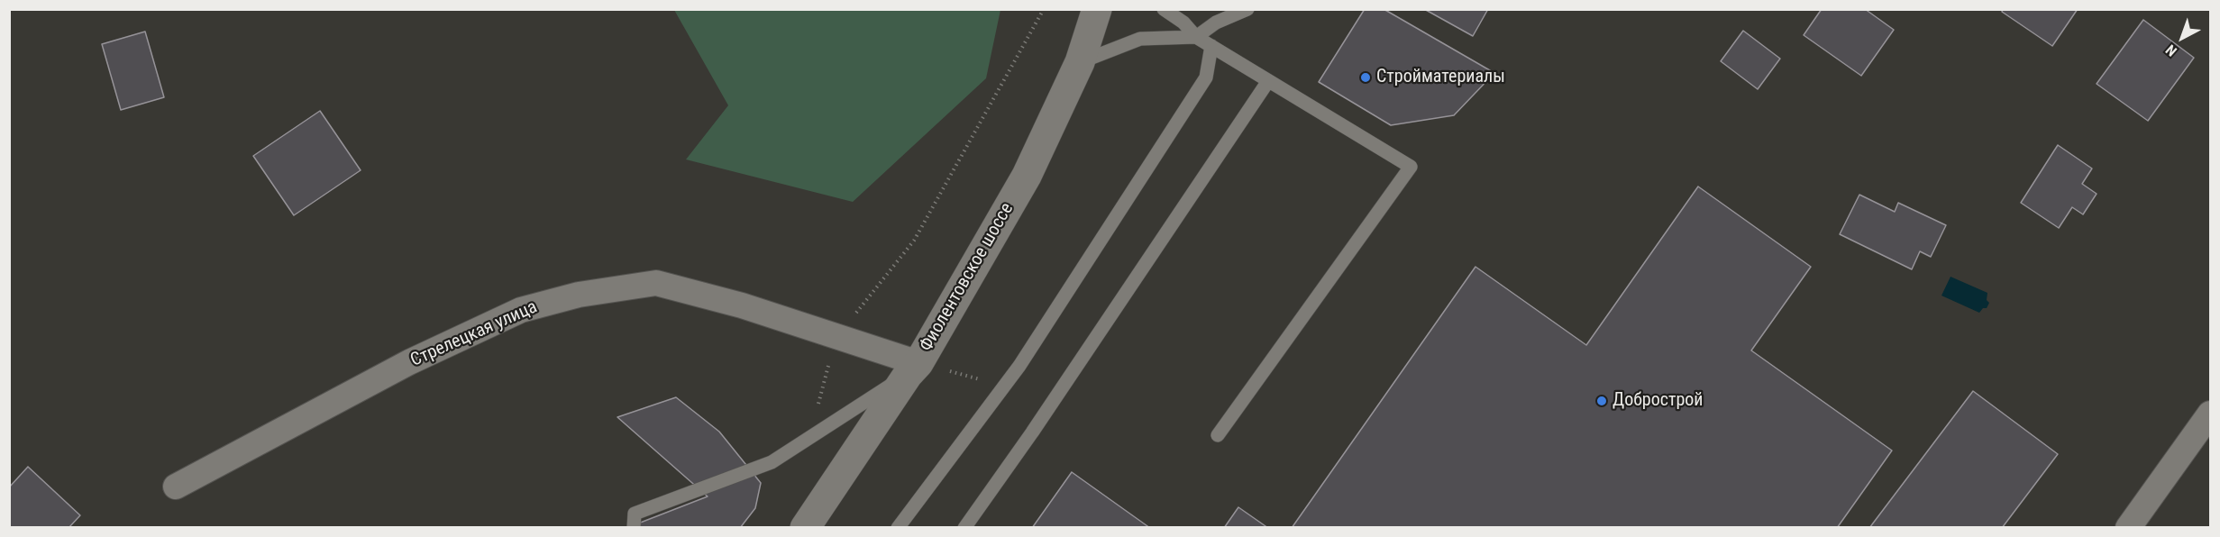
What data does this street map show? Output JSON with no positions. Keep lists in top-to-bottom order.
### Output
{
  "streets": {
    "main road": ["Фиолентовское шоссе"],
    "street": ["Стрелецкая улица"]
  },
  "crossings": [
    ["Фиолентовское шоссе", "Стрелецкая улица"]
  ],
  "places": ["Стройматериалы", "Добрострой"],
  "north": "bottom left"
}
